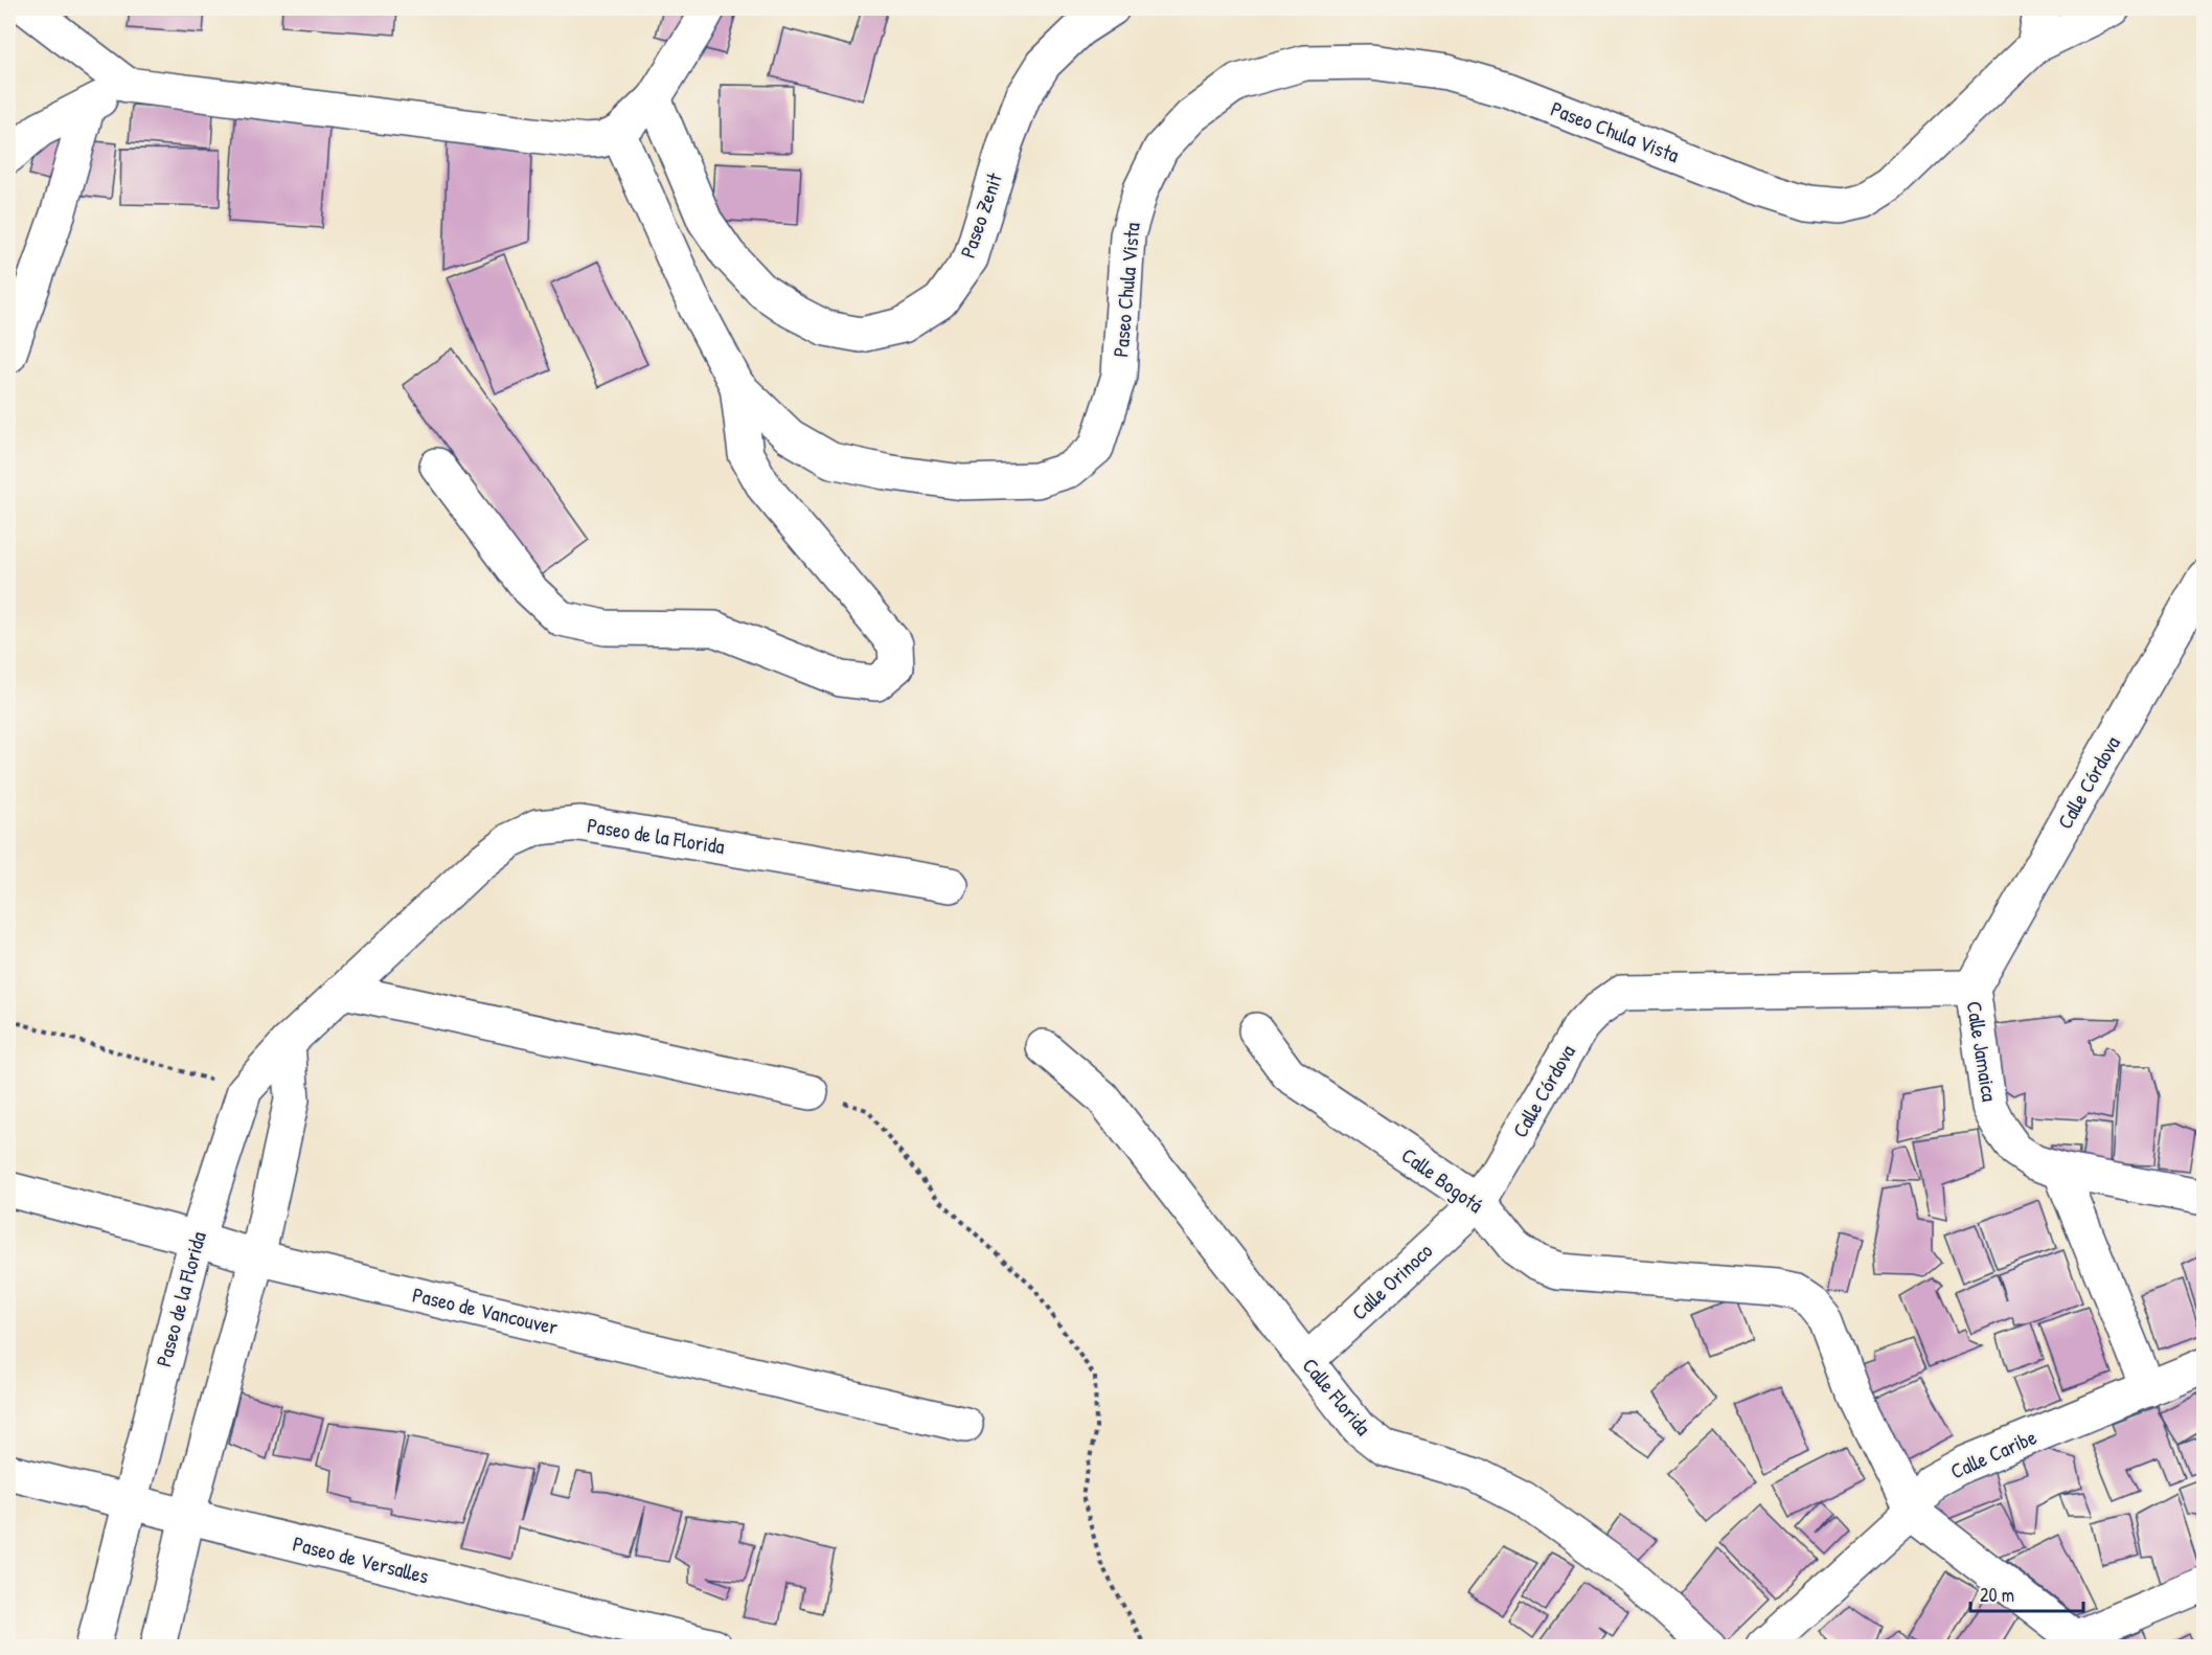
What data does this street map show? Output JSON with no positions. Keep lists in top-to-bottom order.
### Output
{
  "streets": {
    "street": [
      "Paseo Chula Vista",
      "Paseo Zenit",
      "Calle Córdova",
      "Paseo de la Florida",
      "Calle Jamaica",
      "Calle Bogotá",
      "Calle Orinoco",
      "Paseo de Vancouver",
      "Calle Florida",
      "Calle Caribe",
      "Paseo de Versalles"
    ]
  },
  "crossings": [
    ["Calle Córdova", "Calle Jamaica"],
    ["Calle Córdova", "Calle Bogotá"],
    ["Calle Córdova", "Calle Orinoco"],
    ["Paseo de la Florida", "Paseo de Vancouver"],
    ["Paseo de la Florida", "Paseo de Versalles"],
    ["Calle Bogotá", "Calle Orinoco"],
    ["Calle Bogotá", "Calle Caribe"],
    ["Calle Orinoco", "Calle Florida"]
  ],
  "scale_bar": "20 m"
}
